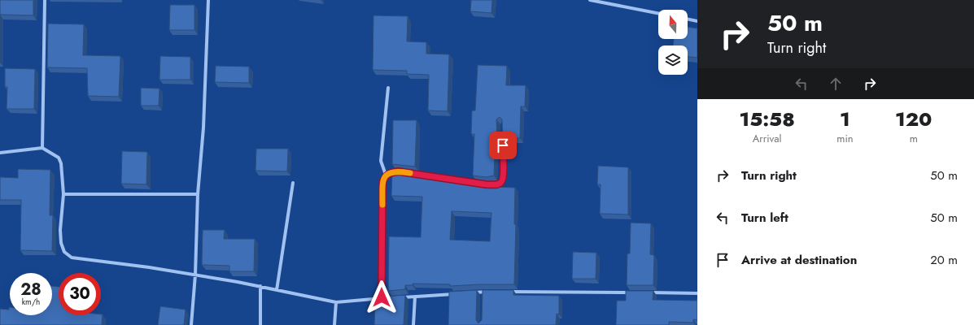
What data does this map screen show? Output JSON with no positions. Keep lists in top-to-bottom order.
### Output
{
  "north": "top",
  "page": {
    "turn": ["50 m", "Turn right"],
    "eta": [
      "15:58",
      "Arrival",
      "1",
      "min",
      "120",
      "m"
    ],
    "list": [
      {
        "name": "Turn right",
        "value": "50 m"
      },
      {
        "name": "Turn left",
        "value": "50 m"
      },
      {
        "name": "Arrive at destination",
        "value": "20 m"
      }
    ],
    "speed": "28 km/h",
    "limit": "30"
  }
}
